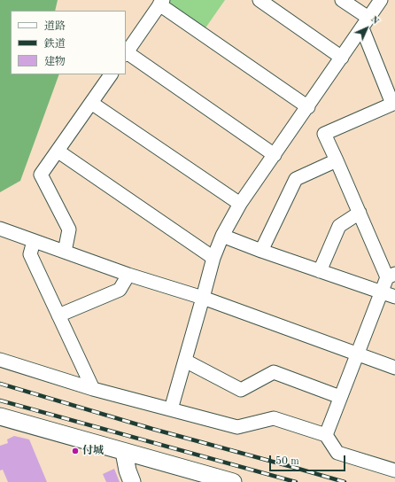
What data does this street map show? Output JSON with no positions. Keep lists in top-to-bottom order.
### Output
{
  "places": ["付城"],
  "legend": ["道路", "鉄道", "建物"],
  "scale_bar": "50 m",
  "north": "top right"
}
